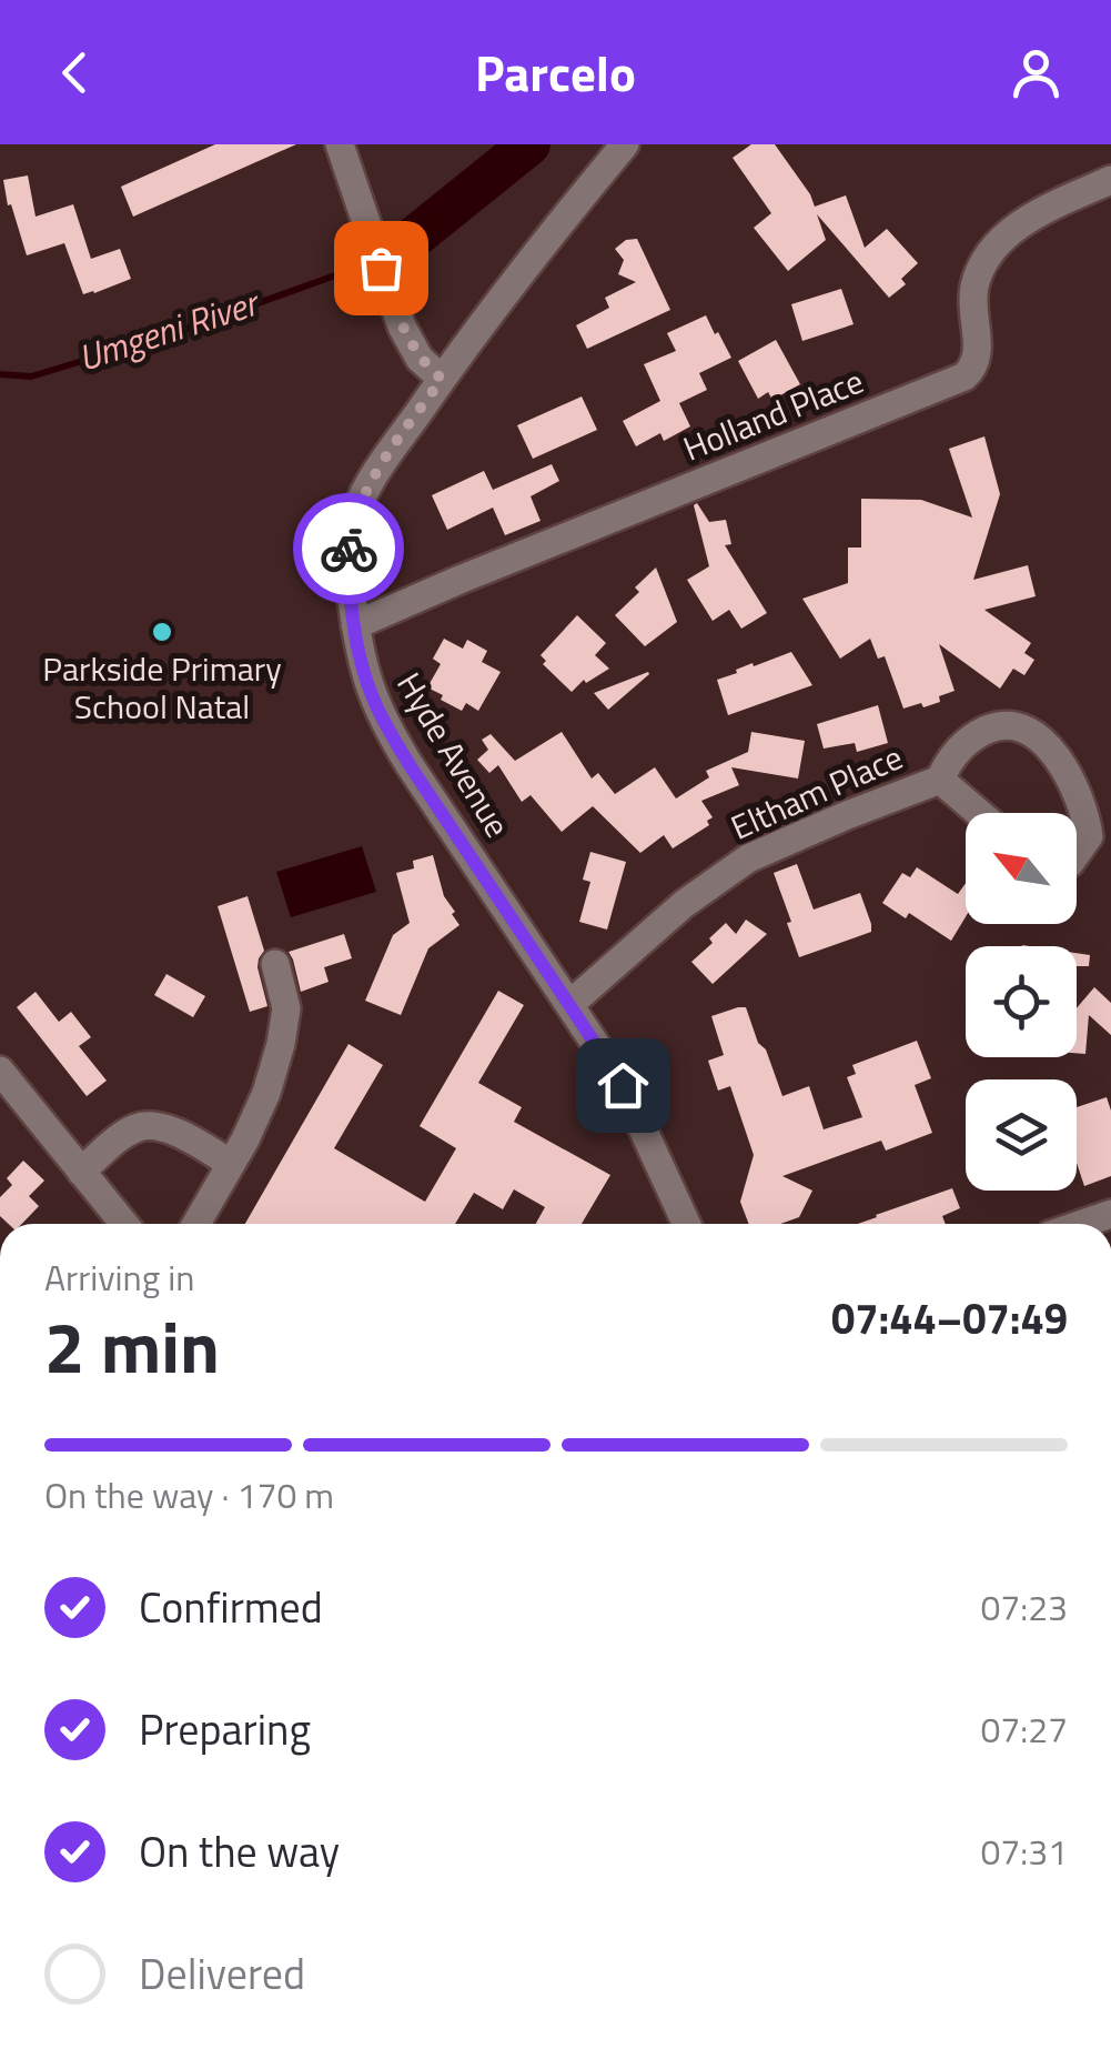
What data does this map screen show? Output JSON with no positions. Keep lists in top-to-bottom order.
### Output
{
  "streets": {
    "street": ["Holland Place", "Hyde Avenue", "Eltham Place"]
  },
  "crossings": [
    ["Holland Place", "Hyde Avenue"],
    ["Hyde Avenue", "Eltham Place"]
  ],
  "water": ["Umgeni River"],
  "places": ["Parkside Primary School Natal"],
  "north": "top left",
  "page": {
    "header": "Parcelo",
    "heading": ["2 min", "Arriving in", "07:44–07:49"],
    "bar": "On the way · 170 m",
    "list": [
      ["Confirmed", "07:23"],
      ["Preparing", "07:27"],
      ["On the way", "07:31"],
      "Delivered"
    ]
  }
}
